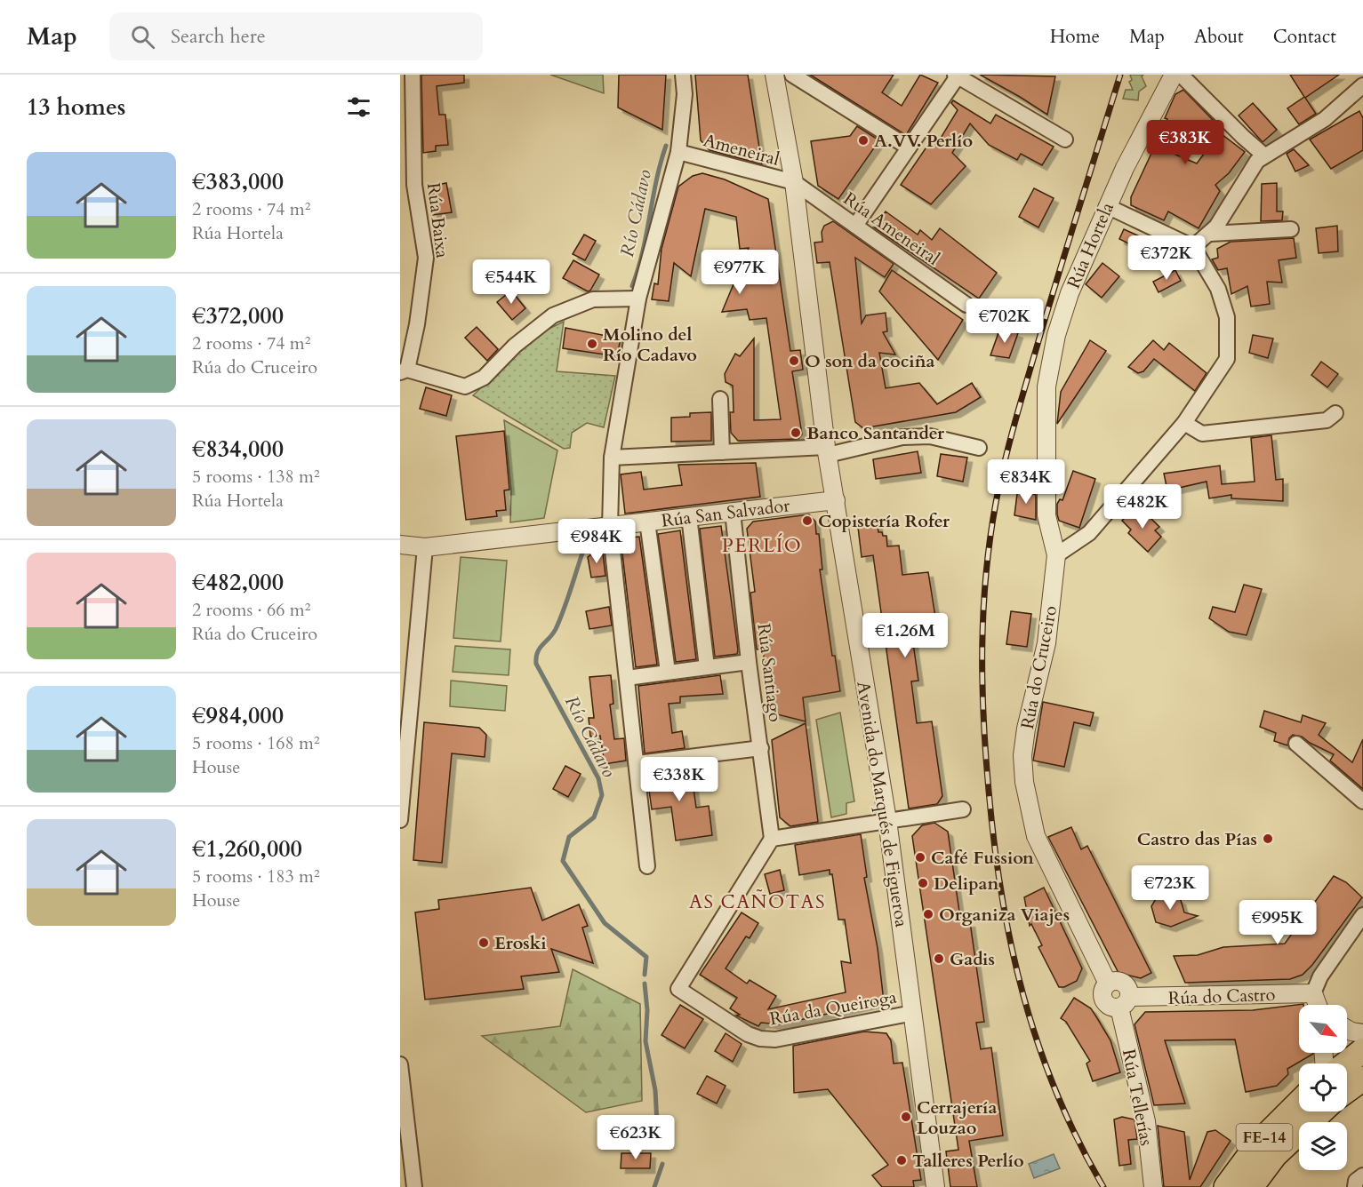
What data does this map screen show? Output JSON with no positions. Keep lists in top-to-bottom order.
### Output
{
  "streets": {
    "highway": ["FE-14"],
    "street": [
      "Ameneiral",
      "Rúa Baixa",
      "Rúa Ameneiral",
      "Rúa Hortela",
      "Rúa San Salvador",
      "Rúa do Cruceiro",
      "Rúa Santiago",
      "Avenida do Marqués de Figueroa",
      "Rúa do Castro",
      "Rúa da Queiroga",
      "Rúa Tellerías"
    ]
  },
  "crossings": [
    ["Ameneiral", "Rúa Ameneiral"],
    ["Ameneiral", "Avenida do Marqués de Figueroa"],
    ["Rúa Ameneiral", "Avenida do Marqués de Figueroa"],
    ["Rúa Hortela", "Rúa do Cruceiro"],
    ["Rúa San Salvador", "Rúa Santiago"],
    ["Rúa San Salvador", "Avenida do Marqués de Figueroa"],
    ["Rúa do Cruceiro", "Rúa do Castro"],
    ["Rúa do Cruceiro", "Rúa Tellerías"],
    ["Rúa Santiago", "Rúa da Queiroga"],
    ["Avenida do Marqués de Figueroa", "Rúa da Queiroga"],
    ["Rúa do Castro", "Rúa Tellerías"]
  ],
  "districts": ["PERLÍO", "AS CAÑOTAS"],
  "water": ["Río Cádavo"],
  "places": [
    "A.VV. Perlío",
    "Molino del Río Cadavo",
    "O son da cociña",
    "Banco Santander",
    "Copistería Rofer",
    "Castro das Pías",
    "Café Fussion",
    "Delipan",
    "Organiza Viajes",
    "Eroski",
    "Gadis",
    "Cerrajería Louzao",
    "Talleres Perlío"
  ],
  "north": "bottom right",
  "page": {
    "header": "Map",
    "search": "Search here",
    "nav": [
      "Home",
      "Map",
      "About",
      "Contact"
    ],
    "heading": "13 homes",
    "price": [
      "€383K",
      "€372K",
      "€977K",
      "€544K",
      "€702K",
      "€834K",
      "€482K",
      "€984K",
      "€1.26M",
      "€338K",
      "€723K",
      "€995K",
      "€623K"
    ],
    "list": [
      {
        "name": "€383,000",
        "note": "2 rooms · 74 m² · Rúa Hortela"
      },
      {
        "name": "€372,000",
        "note": "2 rooms · 74 m² · Rúa do Cruceiro"
      },
      {
        "name": "€834,000",
        "note": "5 rooms · 138 m² · Rúa Hortela"
      },
      {
        "name": "€482,000",
        "note": "2 rooms · 66 m² · Rúa do Cruceiro"
      },
      {
        "name": "€984,000",
        "note": "5 rooms · 168 m² · House"
      },
      {
        "name": "€1,260,000",
        "note": "5 rooms · 183 m² · House"
      }
    ]
  }
}
